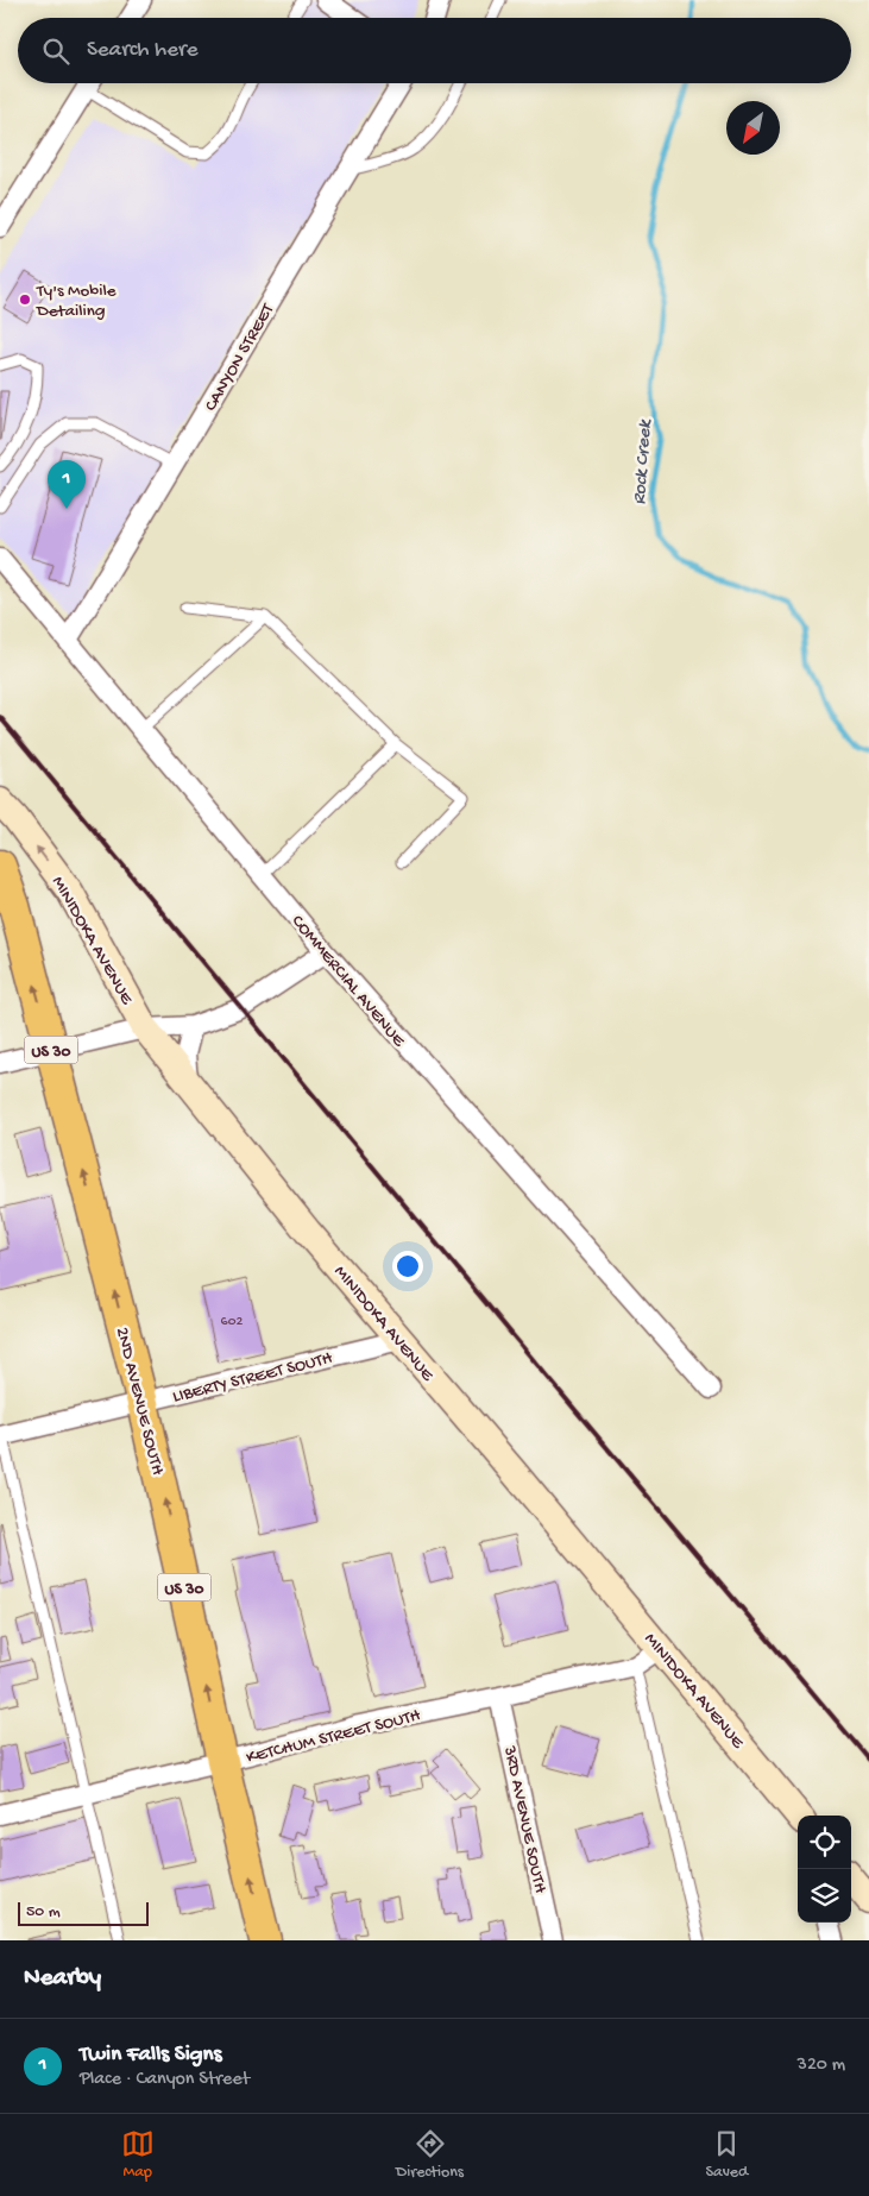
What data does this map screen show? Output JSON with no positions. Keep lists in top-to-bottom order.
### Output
{
  "streets": {
    "main road": ["US 30", "2ND AVENUE SOUTH"],
    "street": [
      "CANYON STREET",
      "MINIDOKA AVENUE",
      "COMMERCIAL AVENUE",
      "LIBERTY STREET SOUTH",
      "KETCHUM STREET SOUTH",
      "3RD AVENUE SOUTH"
    ]
  },
  "crossings": [
    ["CANYON STREET", "COMMERCIAL AVENUE"],
    ["MINIDOKA AVENUE", "LIBERTY STREET SOUTH"],
    ["MINIDOKA AVENUE", "KETCHUM STREET SOUTH"],
    ["LIBERTY STREET SOUTH", "2ND AVENUE SOUTH"],
    ["2ND AVENUE SOUTH", "KETCHUM STREET SOUTH"],
    ["KETCHUM STREET SOUTH", "3RD AVENUE SOUTH"]
  ],
  "one_way": ["2ND AVENUE SOUTH"],
  "water": ["Rock Creek"],
  "places": ["Ty's Mobile Detailing"],
  "house_numbers": ["602"],
  "scale_bar": "50 m",
  "north": "bottom left",
  "page": {
    "search": "Search here",
    "pins": "1",
    "scale": "50 m",
    "heading": "Nearby",
    "list": [
      {
        "mark": "1",
        "name": "Twin Falls Signs",
        "note": "Place · Canyon Street",
        "value": "320 m"
      }
    ],
    "nav": ["Map", "Directions", "Saved"]
  }
}
